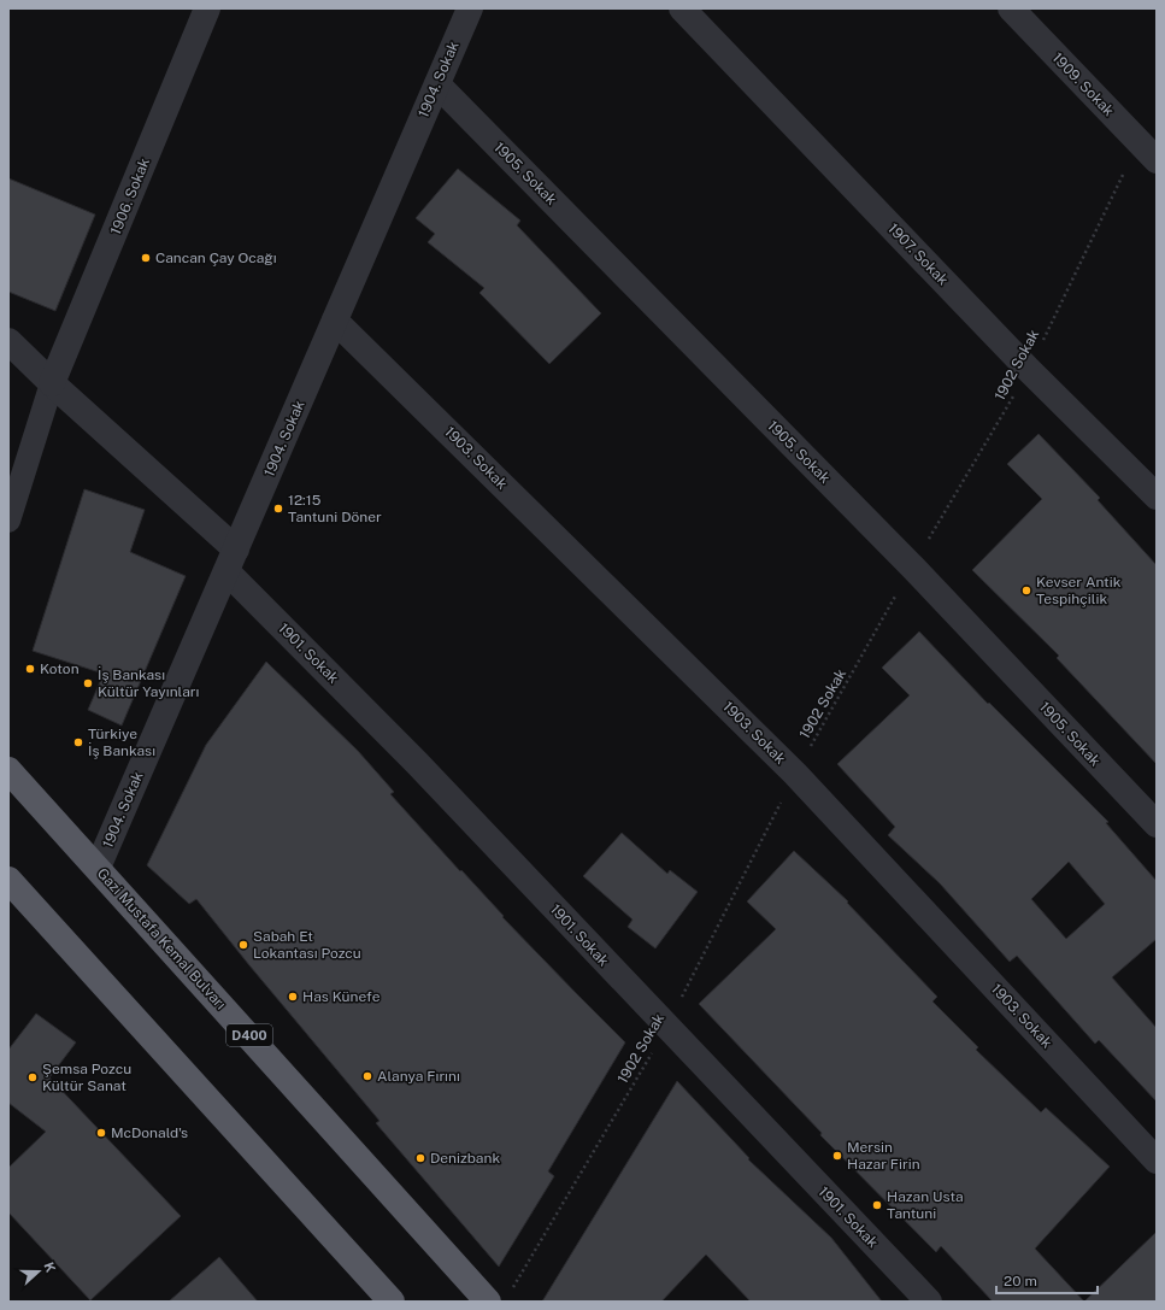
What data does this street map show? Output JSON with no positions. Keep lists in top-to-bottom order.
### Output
{
  "streets": {
    "highway": ["Gazi Mustafa Kemal Bulvarı", "D400"],
    "street": [
      "1904. Sokak",
      "1909. Sokak",
      "1905. Sokak",
      "1906. Sokak",
      "1907. Sokak",
      "1903. Sokak",
      "1901. Sokak"
    ],
    "path": ["1902 Sokak"]
  },
  "crossings": [
    ["1904. Sokak", "1905. Sokak"],
    ["1904. Sokak", "1903. Sokak"],
    ["1904. Sokak", "1901. Sokak"],
    ["1904. Sokak", "Gazi Mustafa Kemal Bulvarı"],
    ["1909. Sokak", "1902 Sokak"],
    ["1905. Sokak", "1902 Sokak"],
    ["1906. Sokak", "1901. Sokak"],
    ["1907. Sokak", "1902 Sokak"],
    ["1902 Sokak", "1903. Sokak"],
    ["1902 Sokak", "1901. Sokak"],
    ["1902 Sokak", "Gazi Mustafa Kemal Bulvarı"]
  ],
  "places": [
    "Cancan Çay Ocağı",
    "12:15 Tantuni Döner",
    "Kevser Antik Tespihçilik",
    "Koton",
    "İş Bankası Kültür Yayınları",
    "Türkiye İş Bankası",
    "Sabah Et Lokantası Pozcu",
    "Has Künefe",
    "Alanya Fırını",
    "Şemsa Pozcu Kültür Sanat",
    "McDonald's",
    "Mersin Hazar Firin",
    "Denizbank",
    "Hazan Usta Tantuni"
  ],
  "scale_bar": "20 m",
  "north": "right"
}
